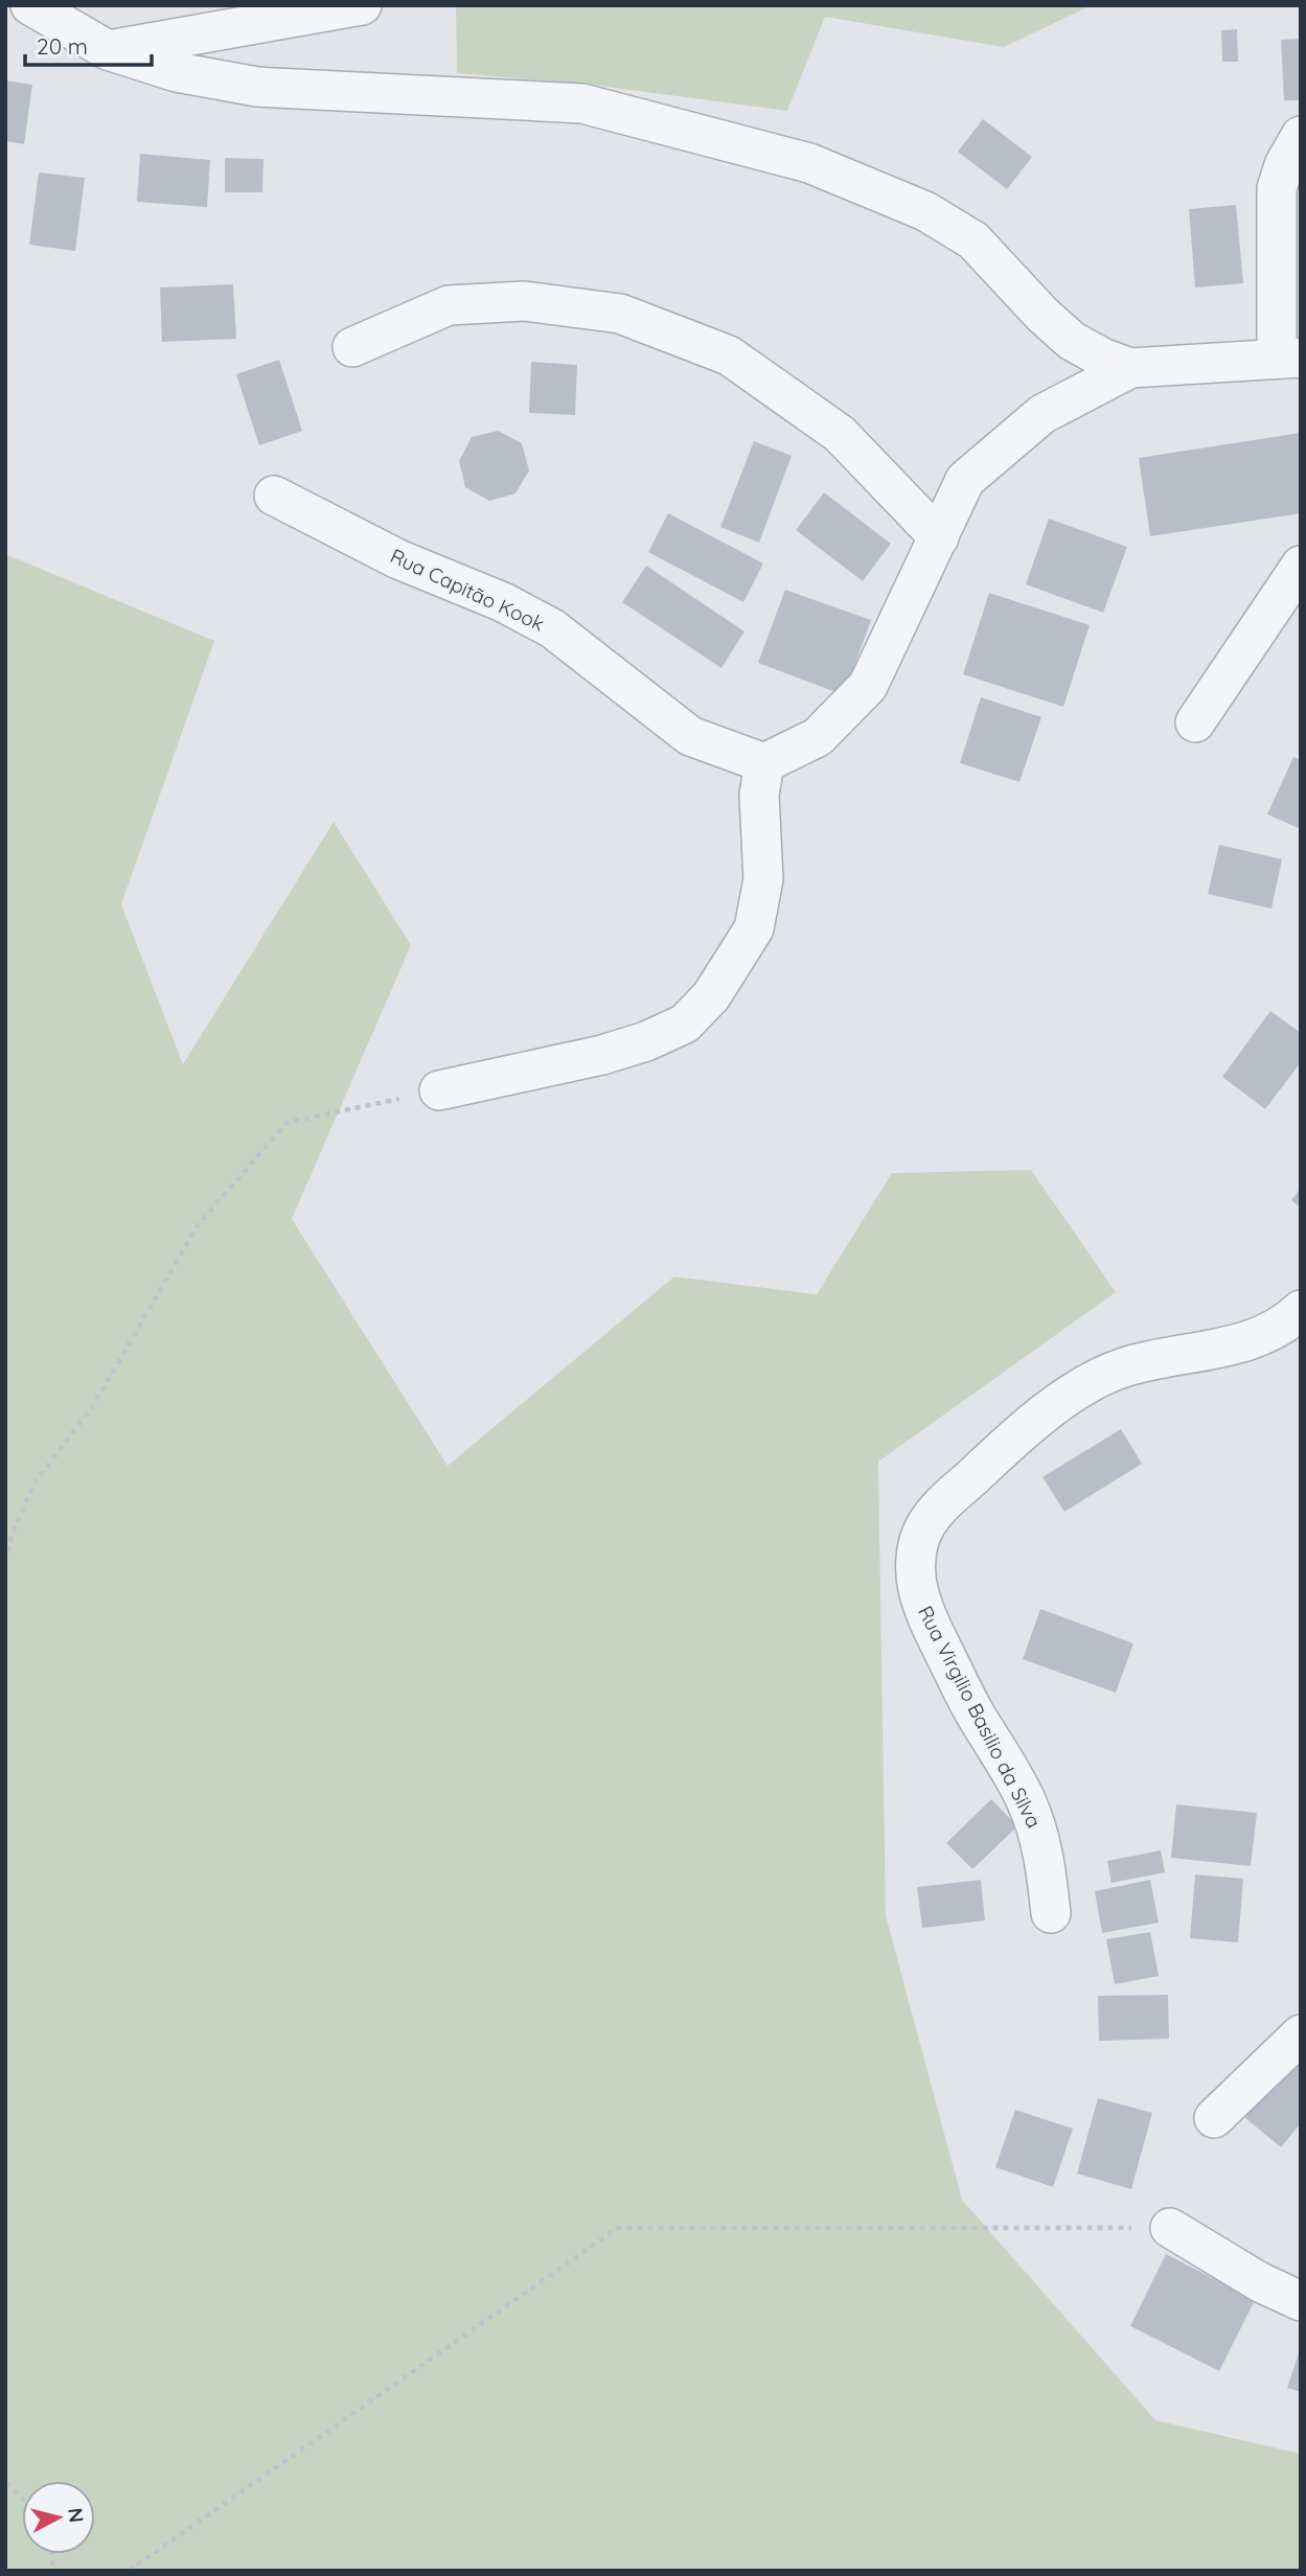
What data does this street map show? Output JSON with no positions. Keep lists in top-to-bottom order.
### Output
{
  "streets": {
    "street": ["Rua Capitão Kook", "Rua Virgilio Basilio da Silva"]
  },
  "scale_bar": "20 m",
  "north": "right"
}
